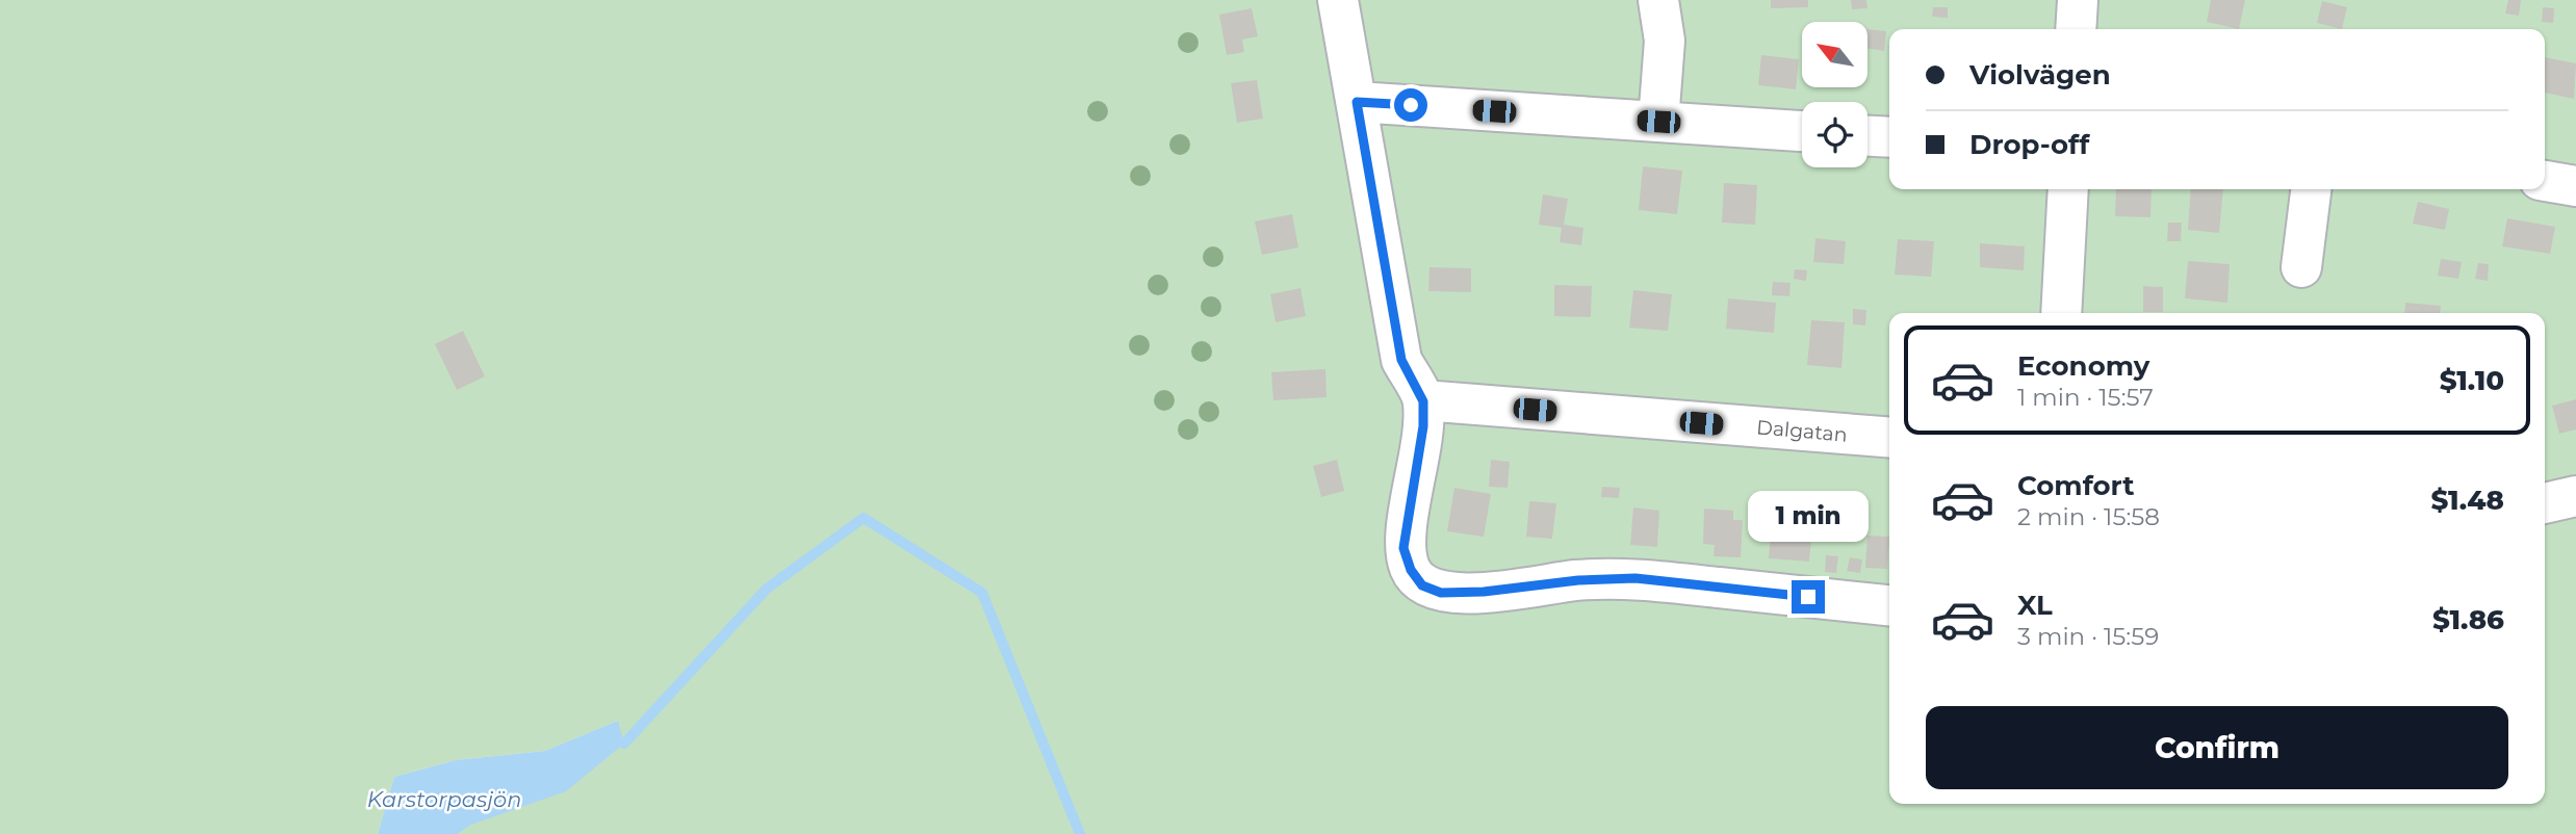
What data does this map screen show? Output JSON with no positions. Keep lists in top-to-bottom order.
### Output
{
  "streets": {
    "lane": ["Dalgatan"]
  },
  "water": ["Karstorpasjön"],
  "north": "top left",
  "page": {
    "banner": ["Violvägen", "Drop-off"],
    "list": [
      {
        "name": "Economy",
        "note": "1 min · 15:57",
        "value": "$1.10"
      },
      {
        "name": "Comfort",
        "note": "2 min · 15:58",
        "value": "$1.48"
      },
      {
        "name": "XL",
        "note": "3 min · 15:59",
        "value": "$1.86"
      }
    ],
    "bubble": "1 min",
    "buttons": "Confirm"
  }
}
